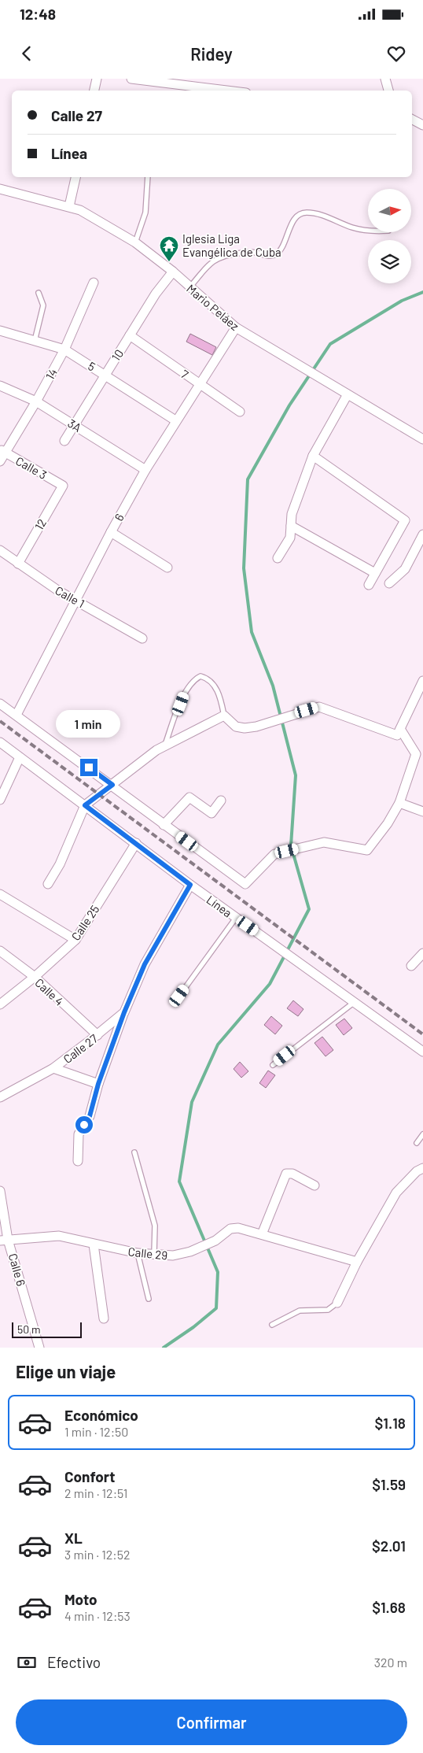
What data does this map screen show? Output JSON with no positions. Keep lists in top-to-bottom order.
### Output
{
  "streets": {
    "street": [
      "Mario Peláez",
      "10",
      "5",
      "14",
      "7",
      "3A",
      "Calle 3",
      "6",
      "12",
      "Calle 1",
      "Línea",
      "Calle 25",
      "Calle 4",
      "Calle 27",
      "Calle 29",
      "Calle 6"
    ]
  },
  "crossings": [
    ["Mario Peláez", "10"],
    ["Mario Peláez", "6"],
    ["10", "5"],
    ["10", "7"],
    ["10", "3A"],
    ["5", "14"],
    ["5", "6"],
    ["14", "3A"],
    ["14", "Calle 3"],
    ["7", "6"],
    ["3A", "6"],
    ["Calle 3", "12"],
    ["6", "Calle 1"],
    ["12", "Calle 1"],
    ["Línea", "Calle 25"],
    ["Línea", "Calle 27"],
    ["Calle 25", "Calle 4"],
    ["Calle 4", "Calle 27"],
    ["Calle 29", "Calle 6"]
  ],
  "places": {
    "temple": ["Iglesia Liga Evangélica de Cuba"]
  },
  "scale_bar": "50 m",
  "north": "right",
  "page": {
    "status": "12:48",
    "header": "Ridey",
    "banner": ["Calle 27", "Línea"],
    "bubble": "1 min",
    "scale": "50 m",
    "heading": "Elige un viaje",
    "list": [
      {
        "name": "Económico",
        "note": "1 min · 12:50",
        "value": "$1.18"
      },
      {
        "name": "Confort",
        "note": "2 min · 12:51",
        "value": "$1.59"
      },
      {
        "name": "XL",
        "note": "3 min · 12:52",
        "value": "$2.01"
      },
      {
        "name": "Moto",
        "note": "4 min · 12:53",
        "value": "$1.68"
      }
    ],
    "pay": ["Efectivo", "320 m"],
    "buttons": "Confirmar"
  }
}
